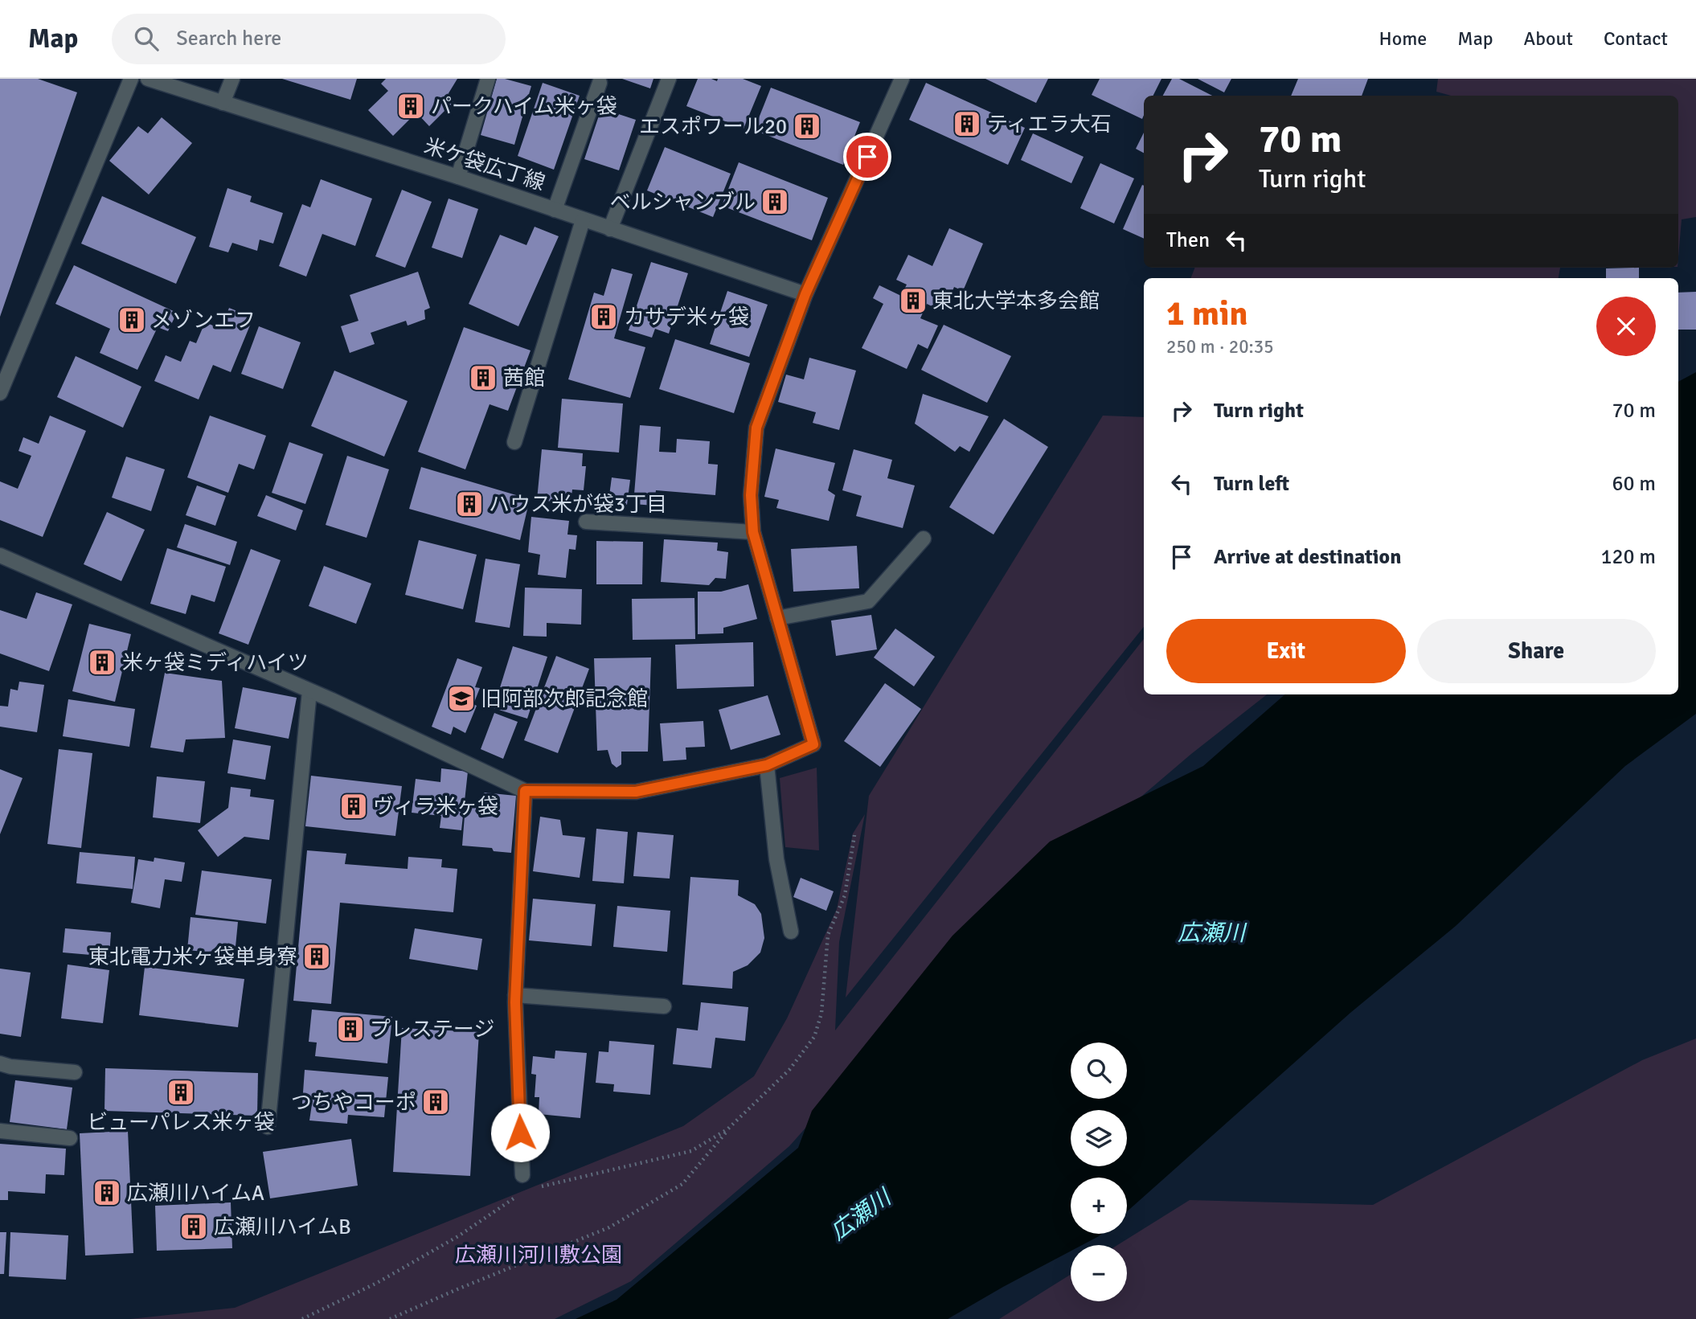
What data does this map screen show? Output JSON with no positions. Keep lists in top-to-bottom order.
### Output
{
  "streets": {
    "street": ["米ケ袋広丁線"]
  },
  "water": ["広瀬川"],
  "parks": ["広瀬川河川敷公園"],
  "places": {
    "building": [
      "パークハイム米ヶ袋",
      "ティエラ大石",
      "エスポワール20",
      "ベルシャンブル",
      "東北大学本多会館",
      "カサデ米ヶ袋",
      "メゾンエフ",
      "茜館",
      "ハウス米が袋3丁目",
      "米ヶ袋ミディハイツ",
      "ヴィラ米ヶ袋",
      "東北電力米ヶ袋単身寮",
      "プレステージ",
      "ビューパレス米ヶ袋",
      "つちやコーポ",
      "広瀬川ハイムA",
      "広瀬川ハイムB"
    ],
    "school or university": ["旧阿部次郎記念館"]
  },
  "page": {
    "header": "Map",
    "search": "Search here",
    "nav": [
      "Home",
      "Map",
      "About",
      "Contact"
    ],
    "turn": ["70 m", "Turn right"],
    "then": "Then",
    "heading": ["1 min", "250 m · 20:35"],
    "list": [
      {
        "name": "Turn right",
        "value": "70 m"
      },
      {
        "name": "Turn left",
        "value": "60 m"
      },
      {
        "name": "Arrive at destination",
        "value": "120 m"
      }
    ],
    "buttons": ["Exit", "Share"],
    "map_buttons": ["+", "−"]
  }
}
